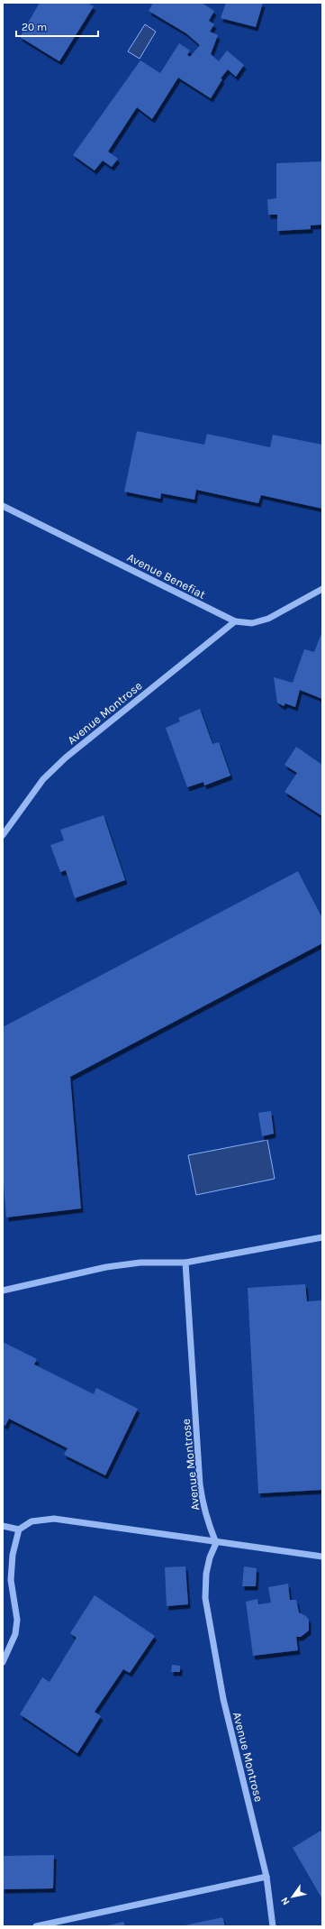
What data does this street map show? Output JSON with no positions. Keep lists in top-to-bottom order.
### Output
{
  "streets": {
    "street": ["Avenue Benefiat", "Avenue Montrose"]
  },
  "crossings": [
    ["Avenue Benefiat", "Avenue Montrose"]
  ],
  "scale_bar": "20 m",
  "north": "bottom left"
}
